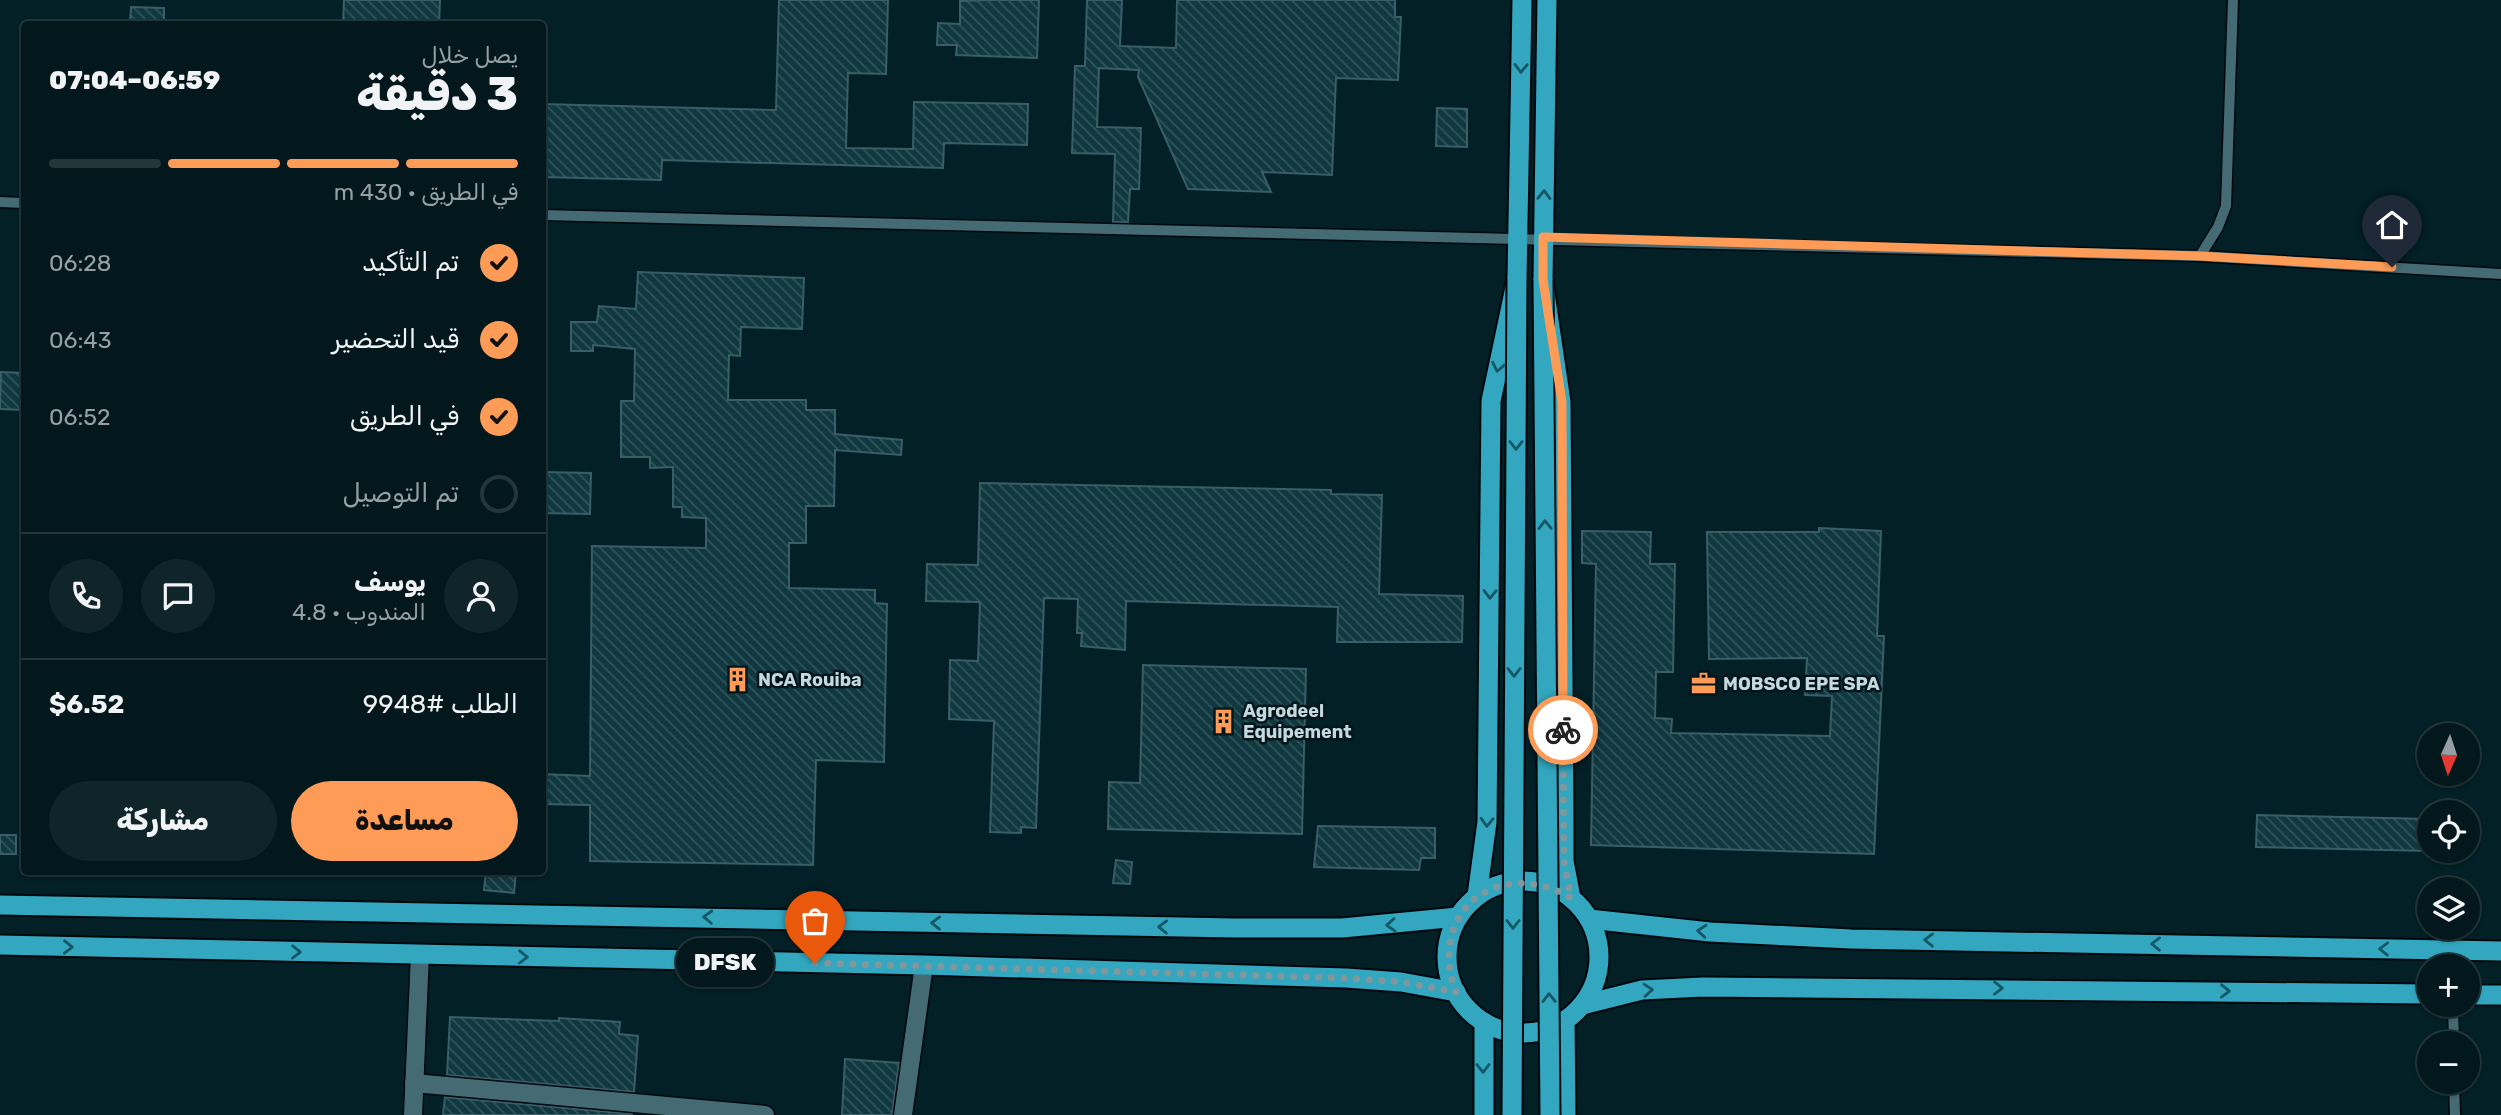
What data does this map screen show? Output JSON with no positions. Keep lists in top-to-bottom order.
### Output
{
  "places": {
    "building": ["NCA Rouiba", "Agrodeel Equipement"],
    "office": ["MOBSCO EPE SPA"],
    "other": ["DFSK"]
  },
  "north": "bottom",
  "page": {
    "heading": ["3 دقيقة", "يصل خلال", "06:59–07:04"],
    "panel": [
      "يوسف",
      "المندوب · 4.8",
      "الطلب #9948",
      "$6.52"
    ],
    "bar": "في الطريق · 430 m",
    "list": [
      ["تم التأكيد", "06:28"],
      ["قيد التحضير", "06:43"],
      ["في الطريق", "06:52"],
      "تم التوصيل"
    ],
    "map_buttons": ["+", "−"],
    "buttons": ["مساعدة", "مشاركة"],
    "bubble": "DFSK"
  }
}
